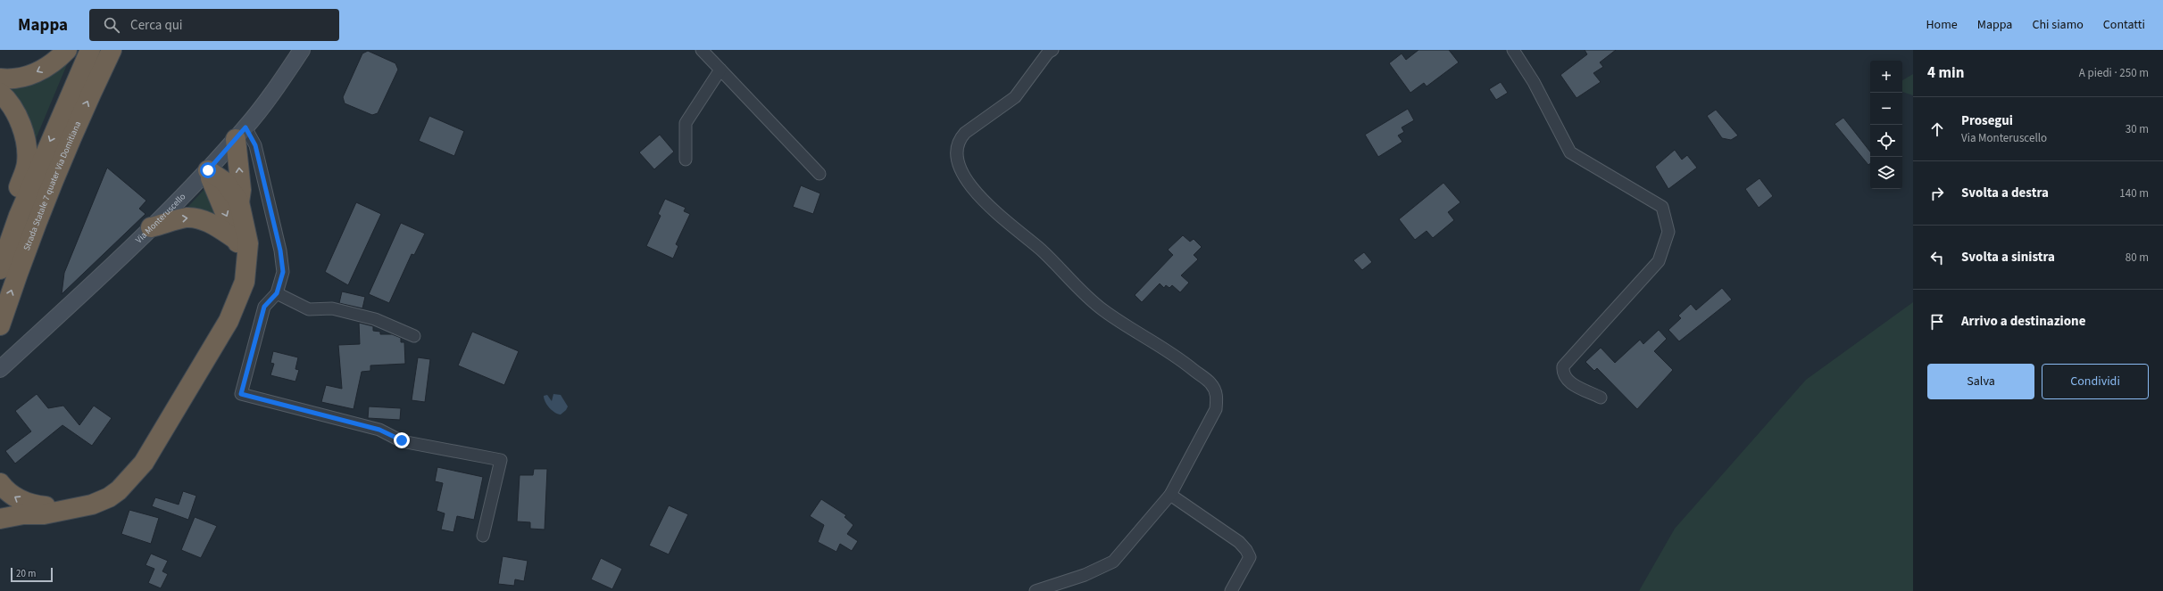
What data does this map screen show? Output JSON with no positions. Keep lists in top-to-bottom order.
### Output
{
  "streets": {
    "highway": ["Strada Statale 7 quater Via Domitiana"],
    "street": ["Via Monteruscello"]
  },
  "scale_bar": "20 m",
  "page": {
    "header": "Mappa",
    "search": "Cerca qui",
    "nav": [
      "Home",
      "Mappa",
      "Chi siamo",
      "Contatti"
    ],
    "heading": ["4 min", "A piedi · 250 m"],
    "map_buttons": ["+", "−"],
    "list": [
      ["Prosegui", "Via Monteruscello", "30 m"],
      ["Svolta a destra", "140 m"],
      ["Svolta a sinistra", "80 m"],
      "Arrivo a destinazione"
    ],
    "buttons": ["Salva", "Condividi"],
    "scale": "20 m"
  }
}
